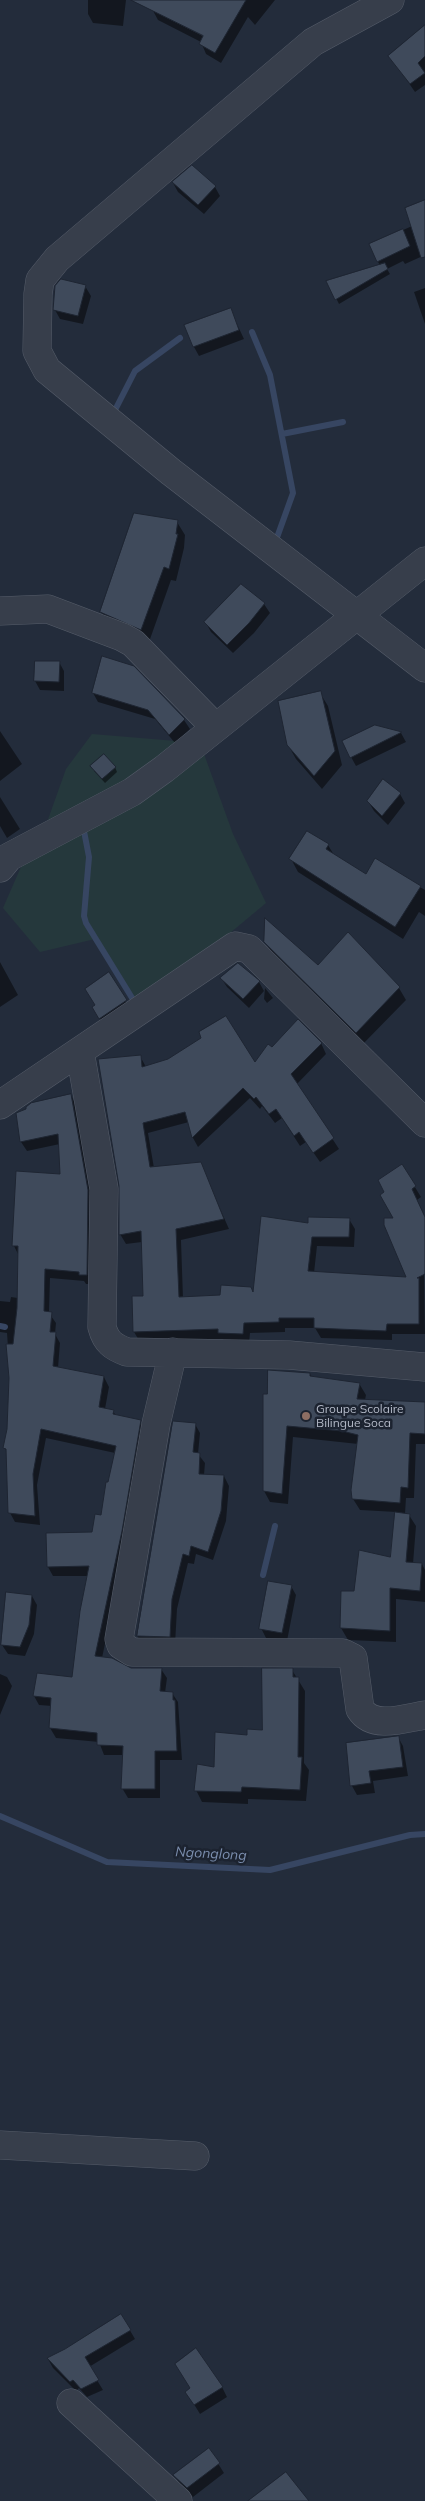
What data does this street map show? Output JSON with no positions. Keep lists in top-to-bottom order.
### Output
{
  "water": ["Ngonglong"],
  "places": ["Groupe Scolaire Bilingue Soca"]
}
